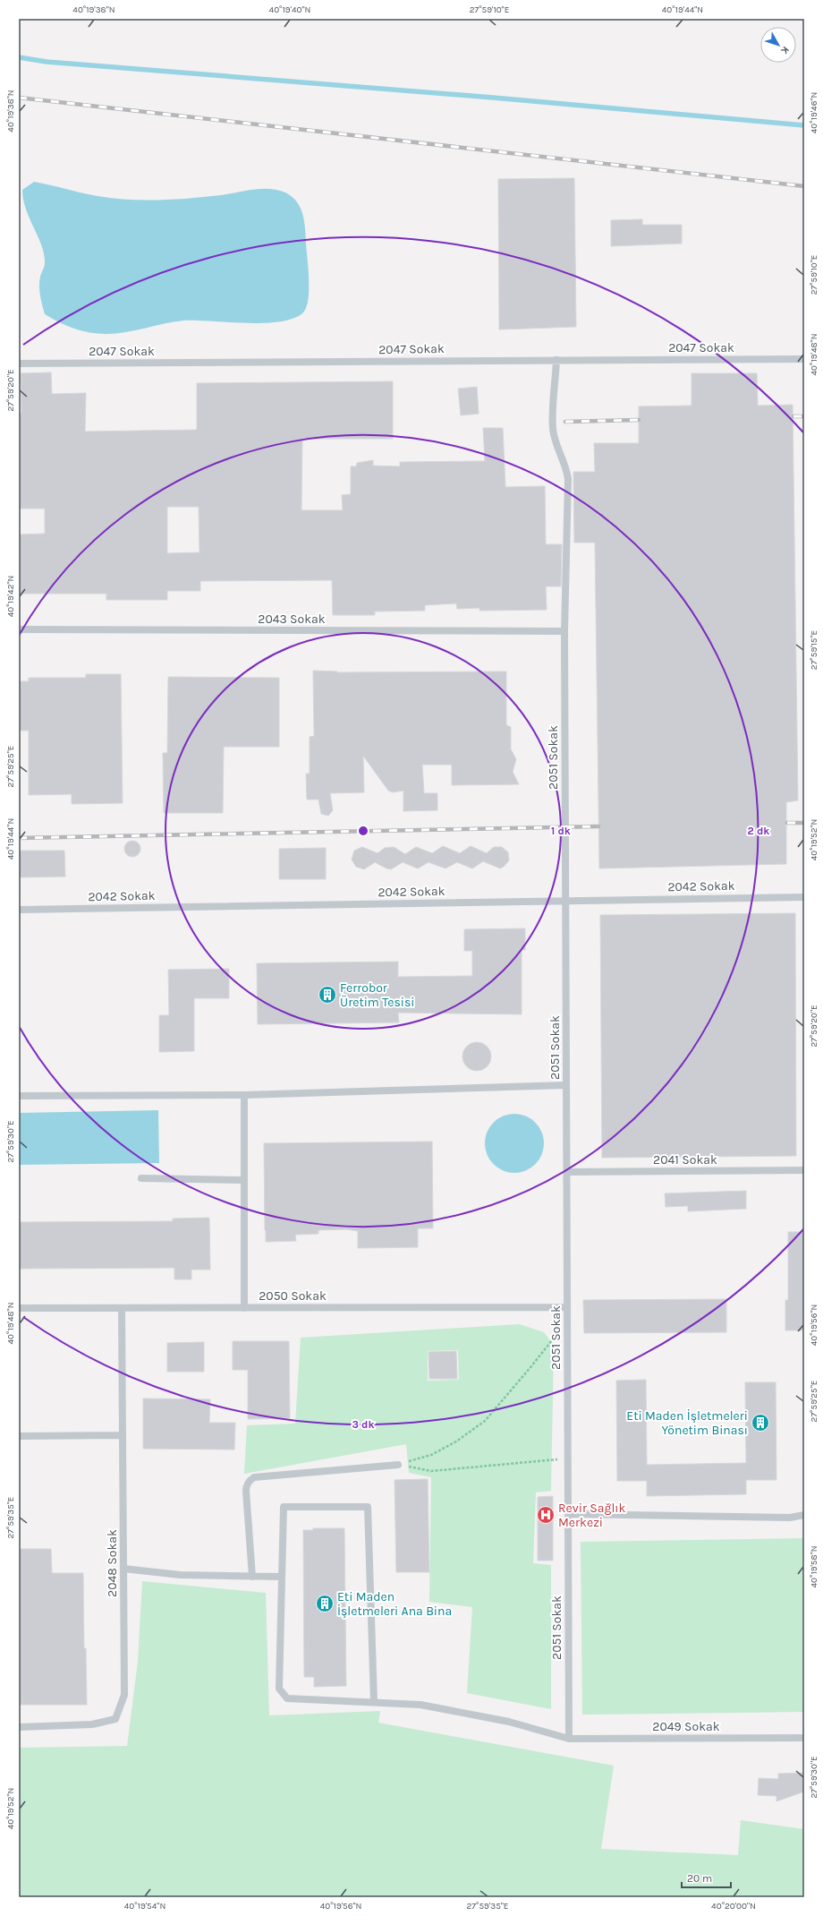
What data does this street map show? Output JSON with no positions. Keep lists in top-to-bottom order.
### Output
{
  "streets": {
    "lane": [
      "2047 Sokak",
      "2043 Sokak",
      "2051 Sokak",
      "2042 Sokak",
      "2041 Sokak",
      "2050 Sokak",
      "2048 Sokak",
      "2049 Sokak"
    ]
  },
  "crossings": [
    ["2047 Sokak", "2051 Sokak"],
    ["2043 Sokak", "2051 Sokak"],
    ["2051 Sokak", "2042 Sokak"],
    ["2051 Sokak", "2041 Sokak"],
    ["2051 Sokak", "2050 Sokak"],
    ["2051 Sokak", "2049 Sokak"],
    ["2050 Sokak", "2048 Sokak"]
  ],
  "places": {
    "building": ["Ferrobor Üretim Tesisi", "Eti Maden İşletmeleri Yönetim Binası", "Eti Maden İşletmeleri Ana Bina"],
    "hospital": ["Revir Sağlık Merkezi"]
  },
  "scale_bar": "20 m",
  "north": "bottom right",
  "coordinates": [
    "40°19'38\"N",
    "40°19'40\"N",
    "27°59'10\"E",
    "40°19'44\"N",
    "40°19'46\"N",
    "40°19'48\"N",
    "27°59'20\"E",
    "40°19'42\"N",
    "27°59'15\"E",
    "27°59'25\"E",
    "40°19'52\"N",
    "27°59'30\"E",
    "40°19'56\"N",
    "27°59'35\"E",
    "40°19'58\"N",
    "40°19'54\"N",
    "40°20'00\"N"
  ],
  "rings": ["1 dk", "2 dk", "3 dk"]
}
